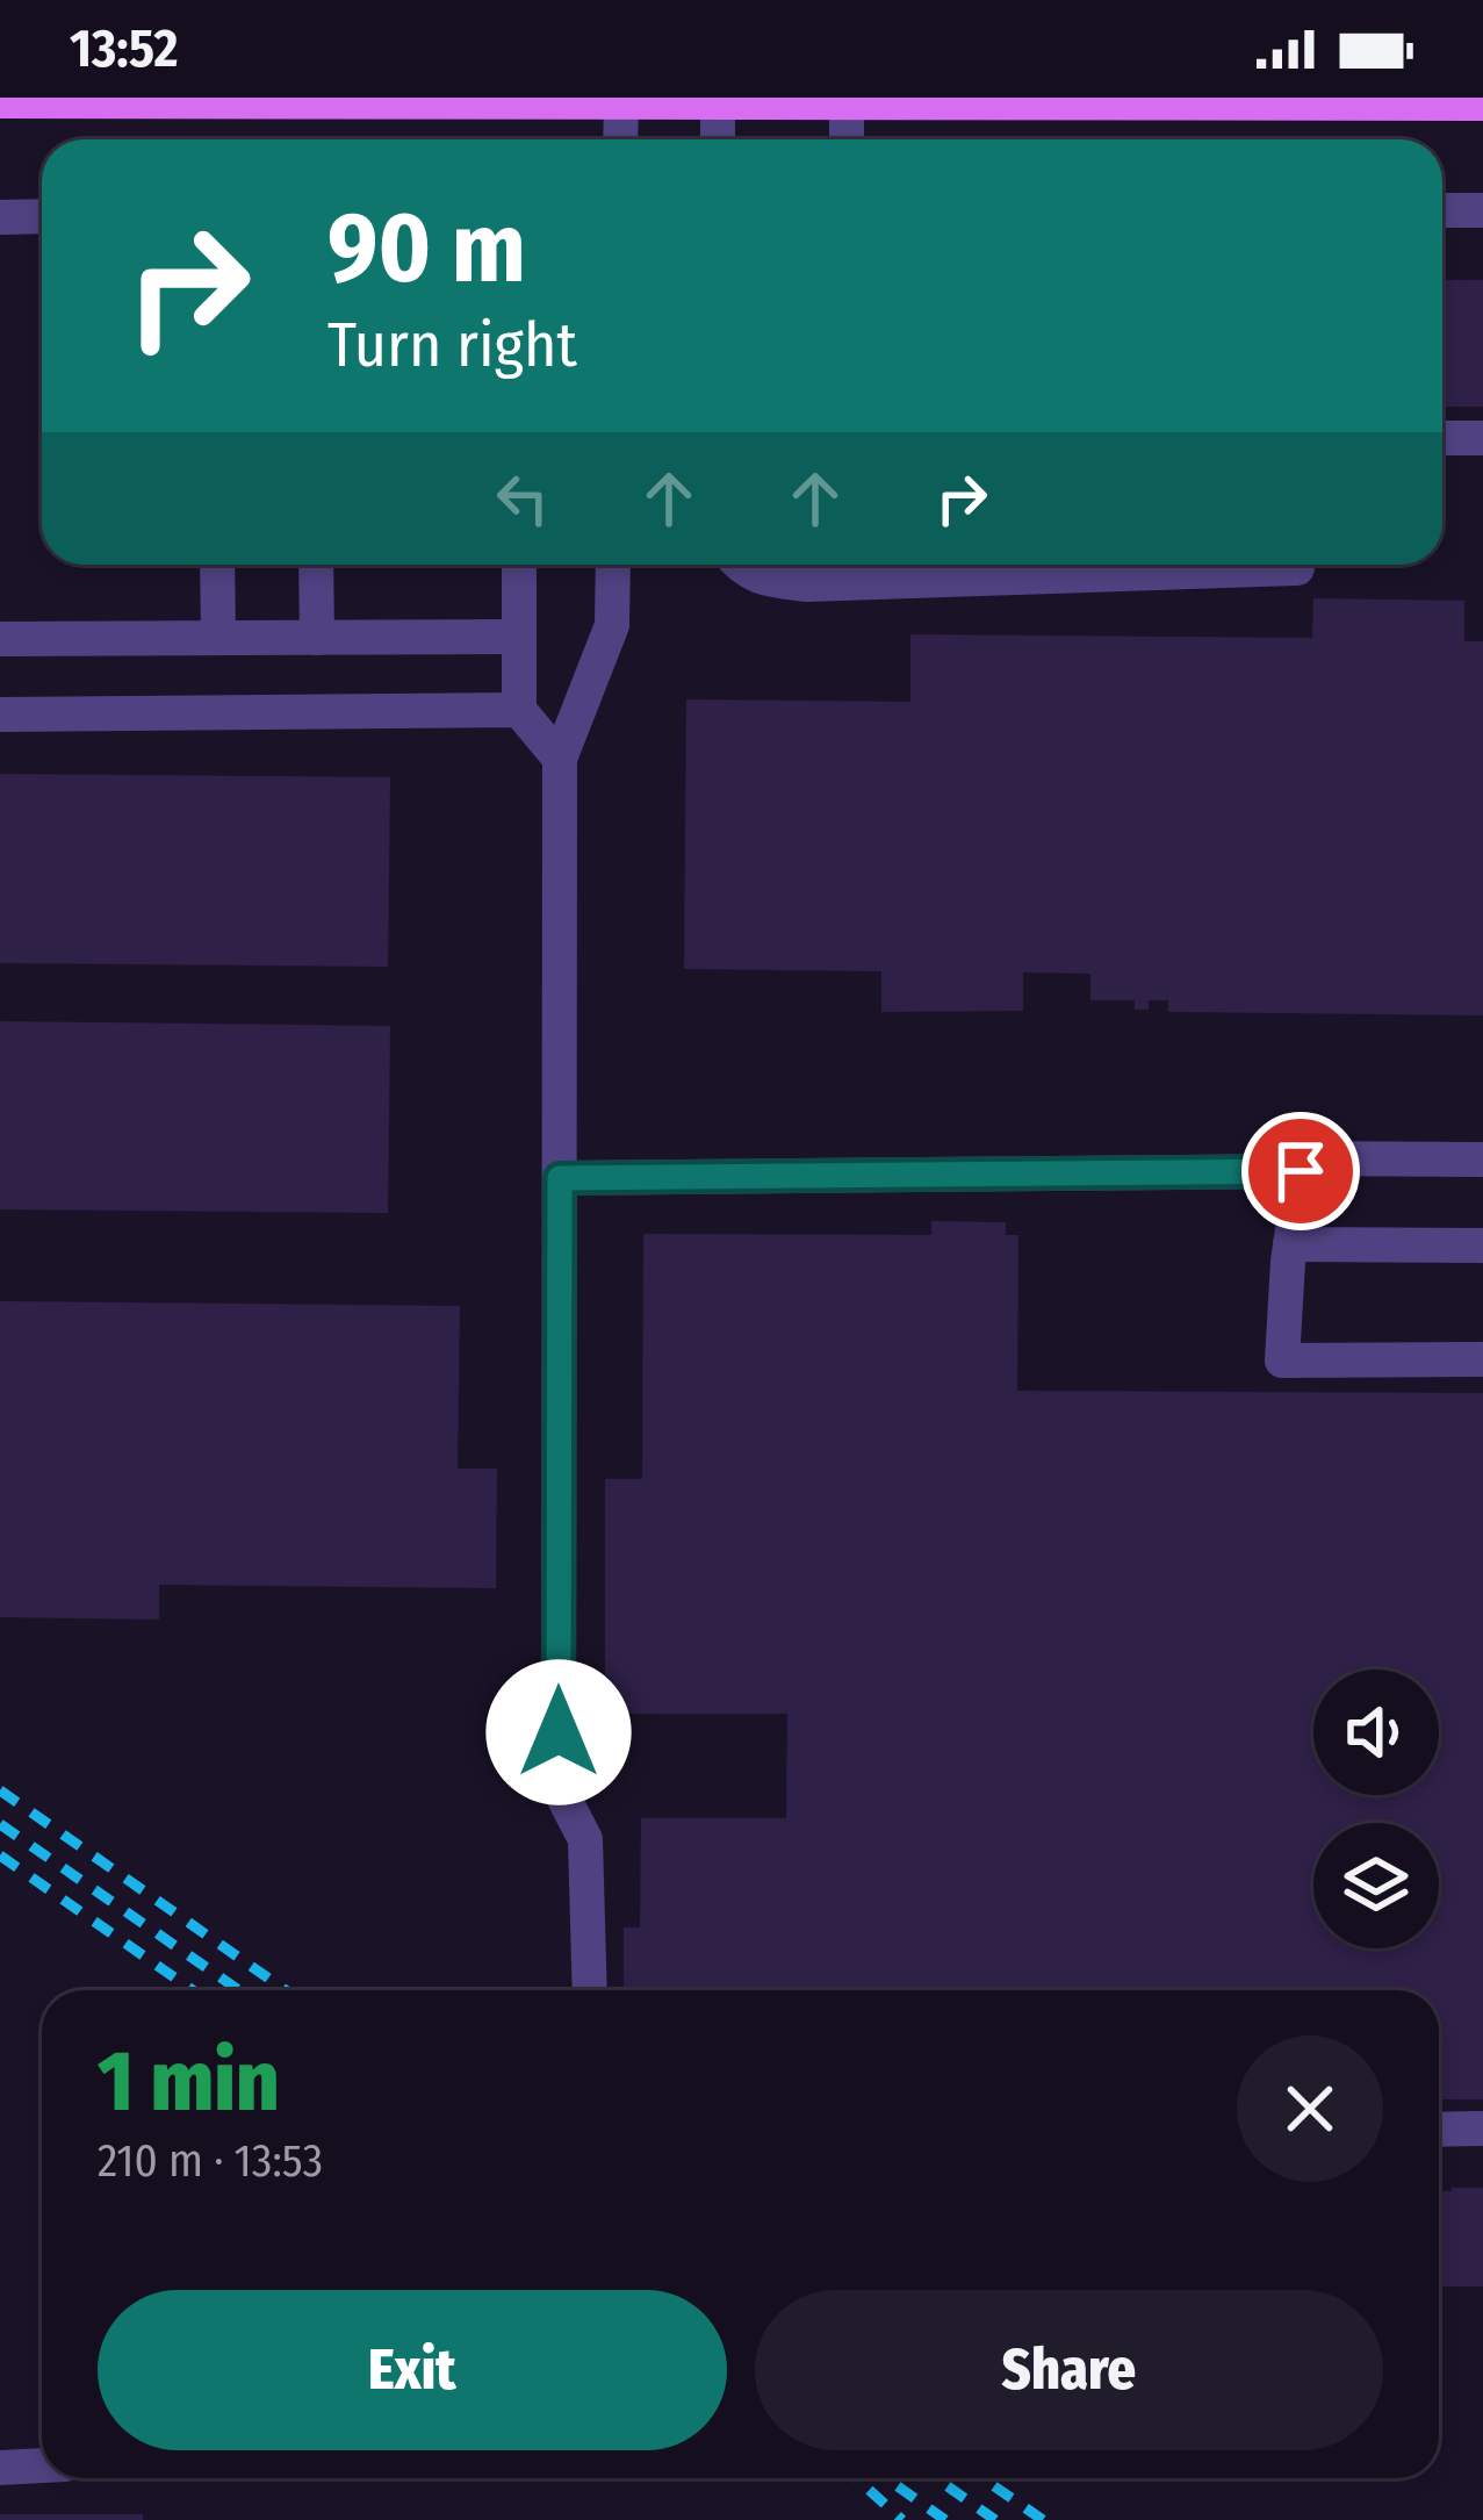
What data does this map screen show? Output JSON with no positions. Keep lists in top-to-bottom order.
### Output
{
  "page": {
    "status": "13:52",
    "turn": ["90 m", "Turn right"],
    "heading": ["1 min", "210 m · 13:53"],
    "buttons": ["Exit", "Share"]
  }
}
